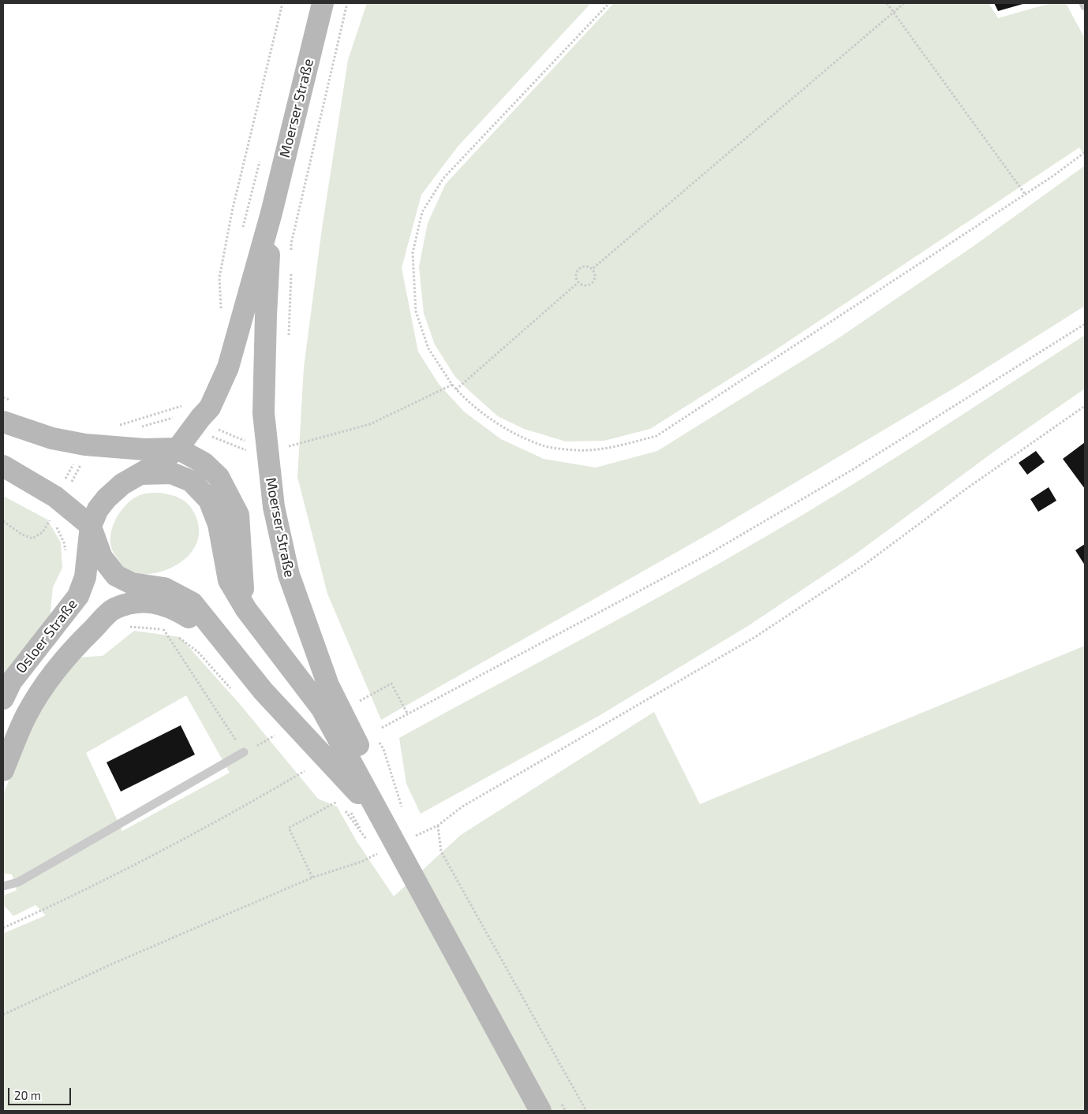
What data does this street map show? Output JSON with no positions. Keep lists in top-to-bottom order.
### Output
{
  "streets": {
    "main road": ["Moerser Straße", "Osloer Straße"]
  },
  "crossings": [
    ["Moerser Straße", "Osloer Straße"]
  ],
  "scale_bar": "20 m"
}
